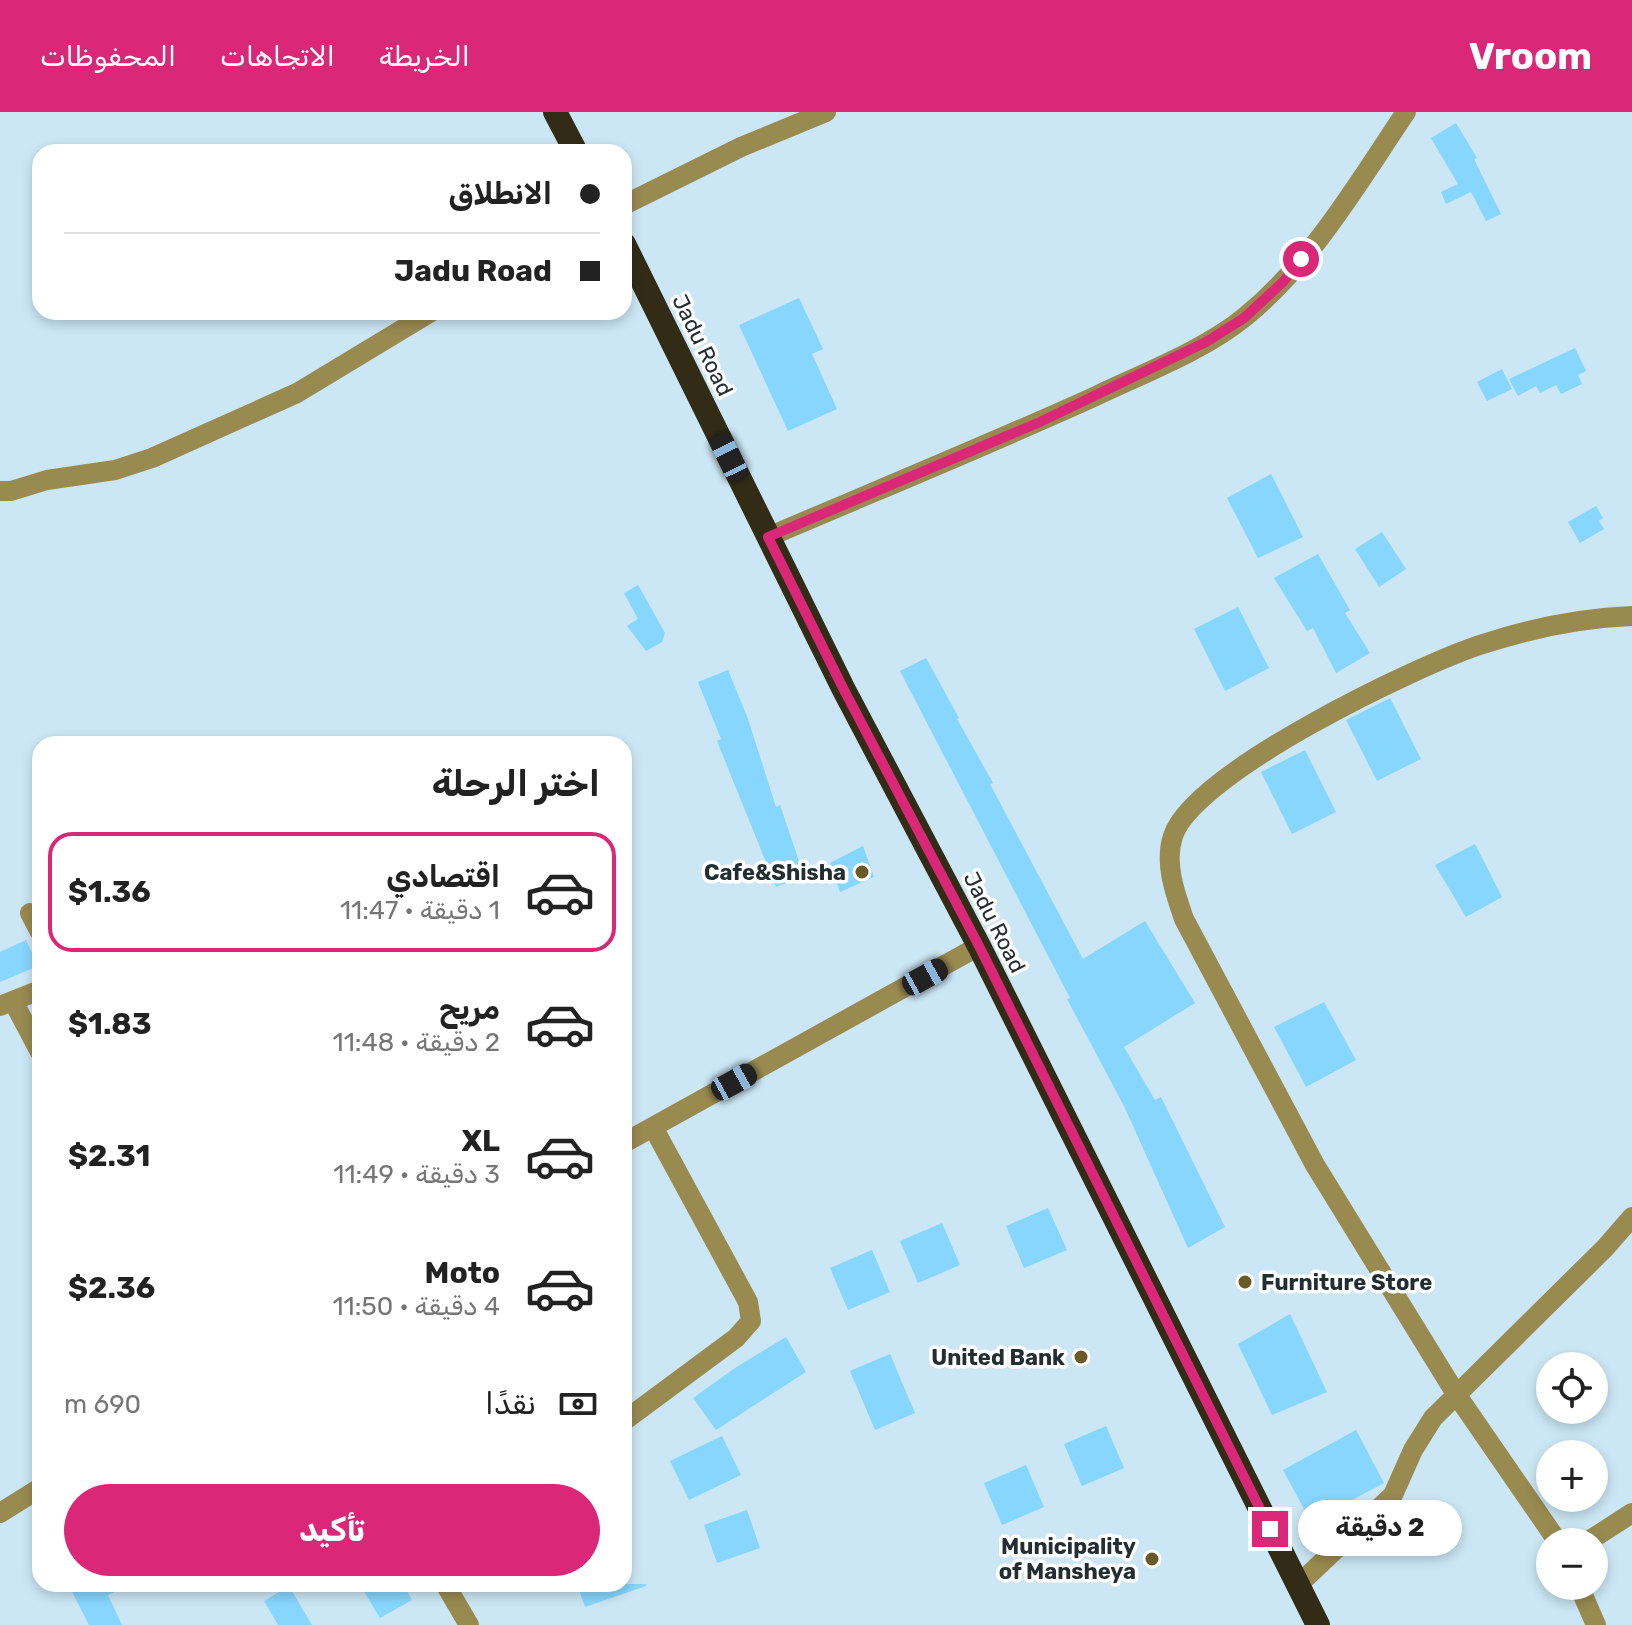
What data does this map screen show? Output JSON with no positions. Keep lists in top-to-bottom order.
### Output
{
  "streets": {
    "highway": ["Jadu Road"]
  },
  "places": [
    "Cafe&Shisha",
    "Furniture Store",
    "United Bank",
    "Municipality of Mansheya"
  ],
  "page": {
    "header": "Vroom",
    "nav": ["الخريطة", "الاتجاهات", "المحفوظات"],
    "banner": ["الانطلاق", "Jadu Road"],
    "heading": "اختر الرحلة",
    "list": [
      {
        "name": "اقتصادي",
        "note": "1 دقيقة · 11:47",
        "value": "$1.36"
      },
      {
        "name": "مريح",
        "note": "2 دقيقة · 11:48",
        "value": "$1.83"
      },
      {
        "name": "XL",
        "note": "3 دقيقة · 11:49",
        "value": "$2.31"
      },
      {
        "name": "Moto",
        "note": "4 دقيقة · 11:50",
        "value": "$2.36"
      }
    ],
    "map_buttons": ["+", "−"],
    "pay": ["نقدًا", "690 m"],
    "buttons": "تأكيد",
    "bubble": "2 دقيقة"
  }
}
